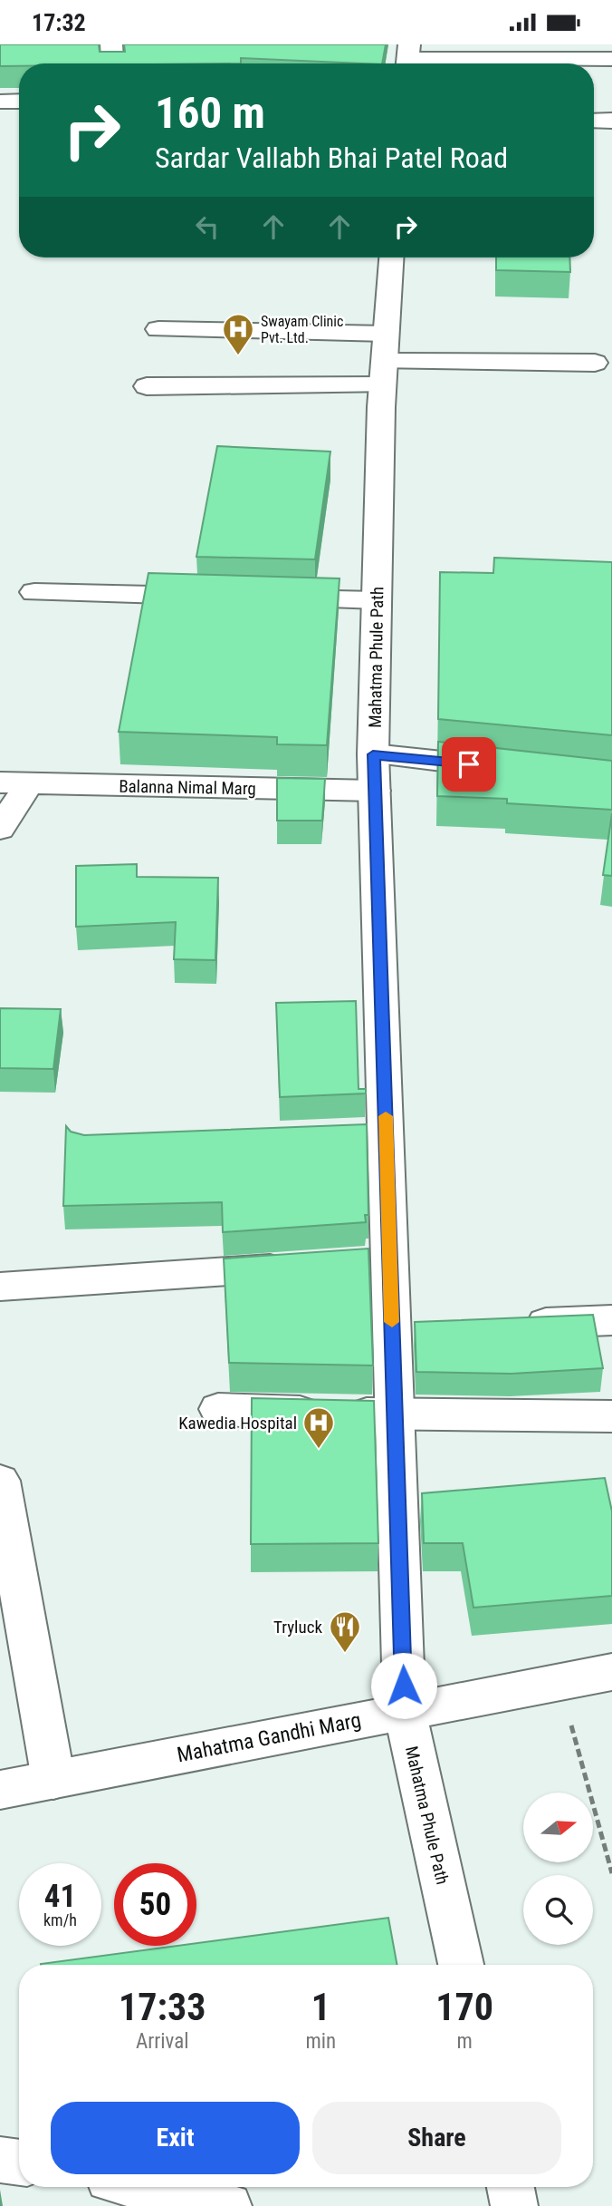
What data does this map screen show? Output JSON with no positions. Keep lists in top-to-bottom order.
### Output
{
  "streets": {
    "main road": ["Mahatma Phule Path", "Balanna Nimal Marg", "Mahatma Gandhi Marg"]
  },
  "crossings": [
    ["Mahatma Phule Path", "Balanna Nimal Marg"],
    ["Mahatma Phule Path", "Mahatma Gandhi Marg"]
  ],
  "places": {
    "hospital": ["Swayam Clinic Pvt. Ltd.", "Kawedia Hospital"],
    "restaurant": ["Tryluck"]
  },
  "north": "right",
  "page": {
    "status": "17:32",
    "turn": ["160 m", "Sardar Vallabh Bhai Patel Road"],
    "speed": "41 km/h",
    "limit": "50",
    "eta": [
      "17:33",
      "Arrival",
      "1",
      "min",
      "170",
      "m"
    ],
    "buttons": ["Exit", "Share"]
  }
}
